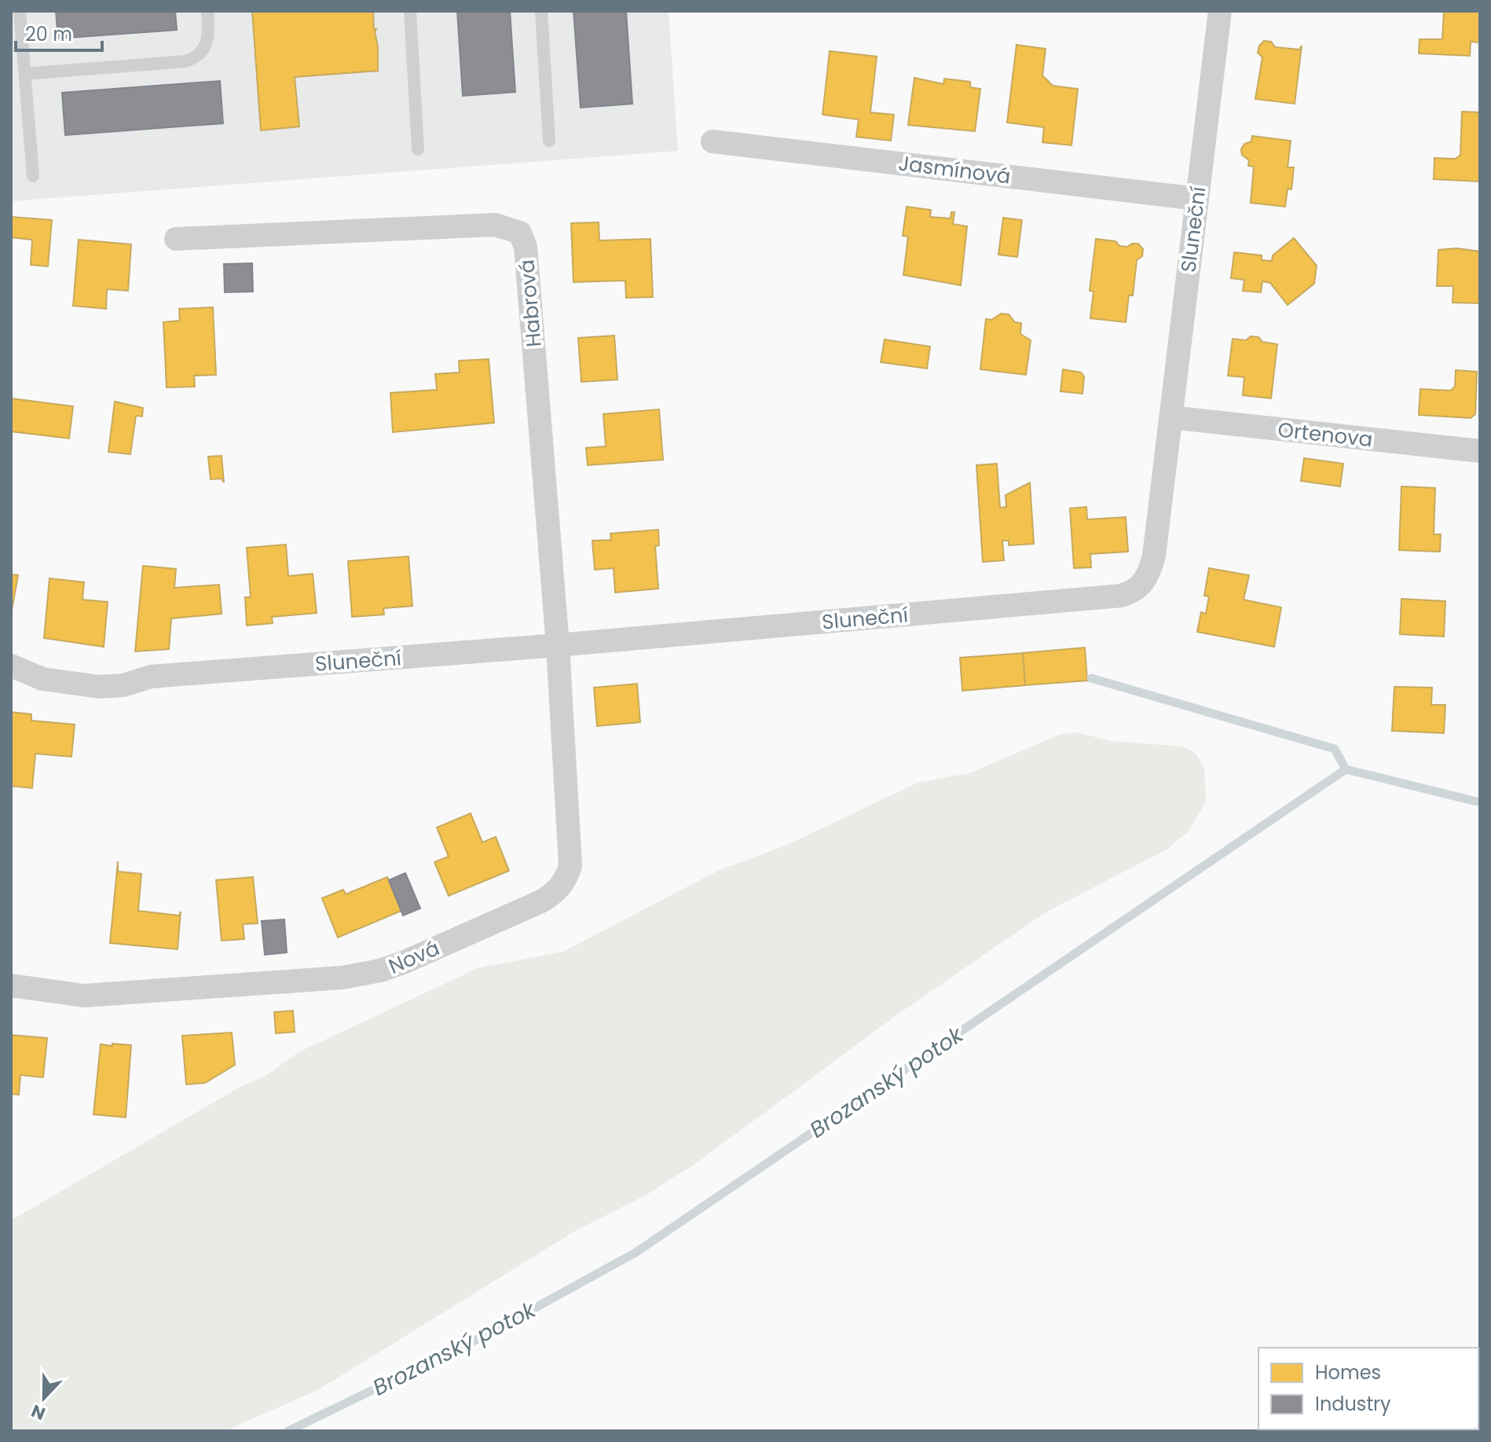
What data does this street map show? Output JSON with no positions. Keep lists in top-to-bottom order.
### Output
{
  "streets": {
    "street": [
      "Jasmínová",
      "Sluneční",
      "Habrová",
      "Ortenova",
      "Nová"
    ]
  },
  "crossings": [
    ["Jasmínová", "Sluneční"],
    ["Sluneční", "Habrová"],
    ["Sluneční", "Ortenova"],
    ["Sluneční", "Nová"],
    ["Habrová", "Nová"]
  ],
  "water": ["Brozanský potok"],
  "legend": ["Homes", "Industry"],
  "scale_bar": "20 m",
  "north": "bottom"
}
